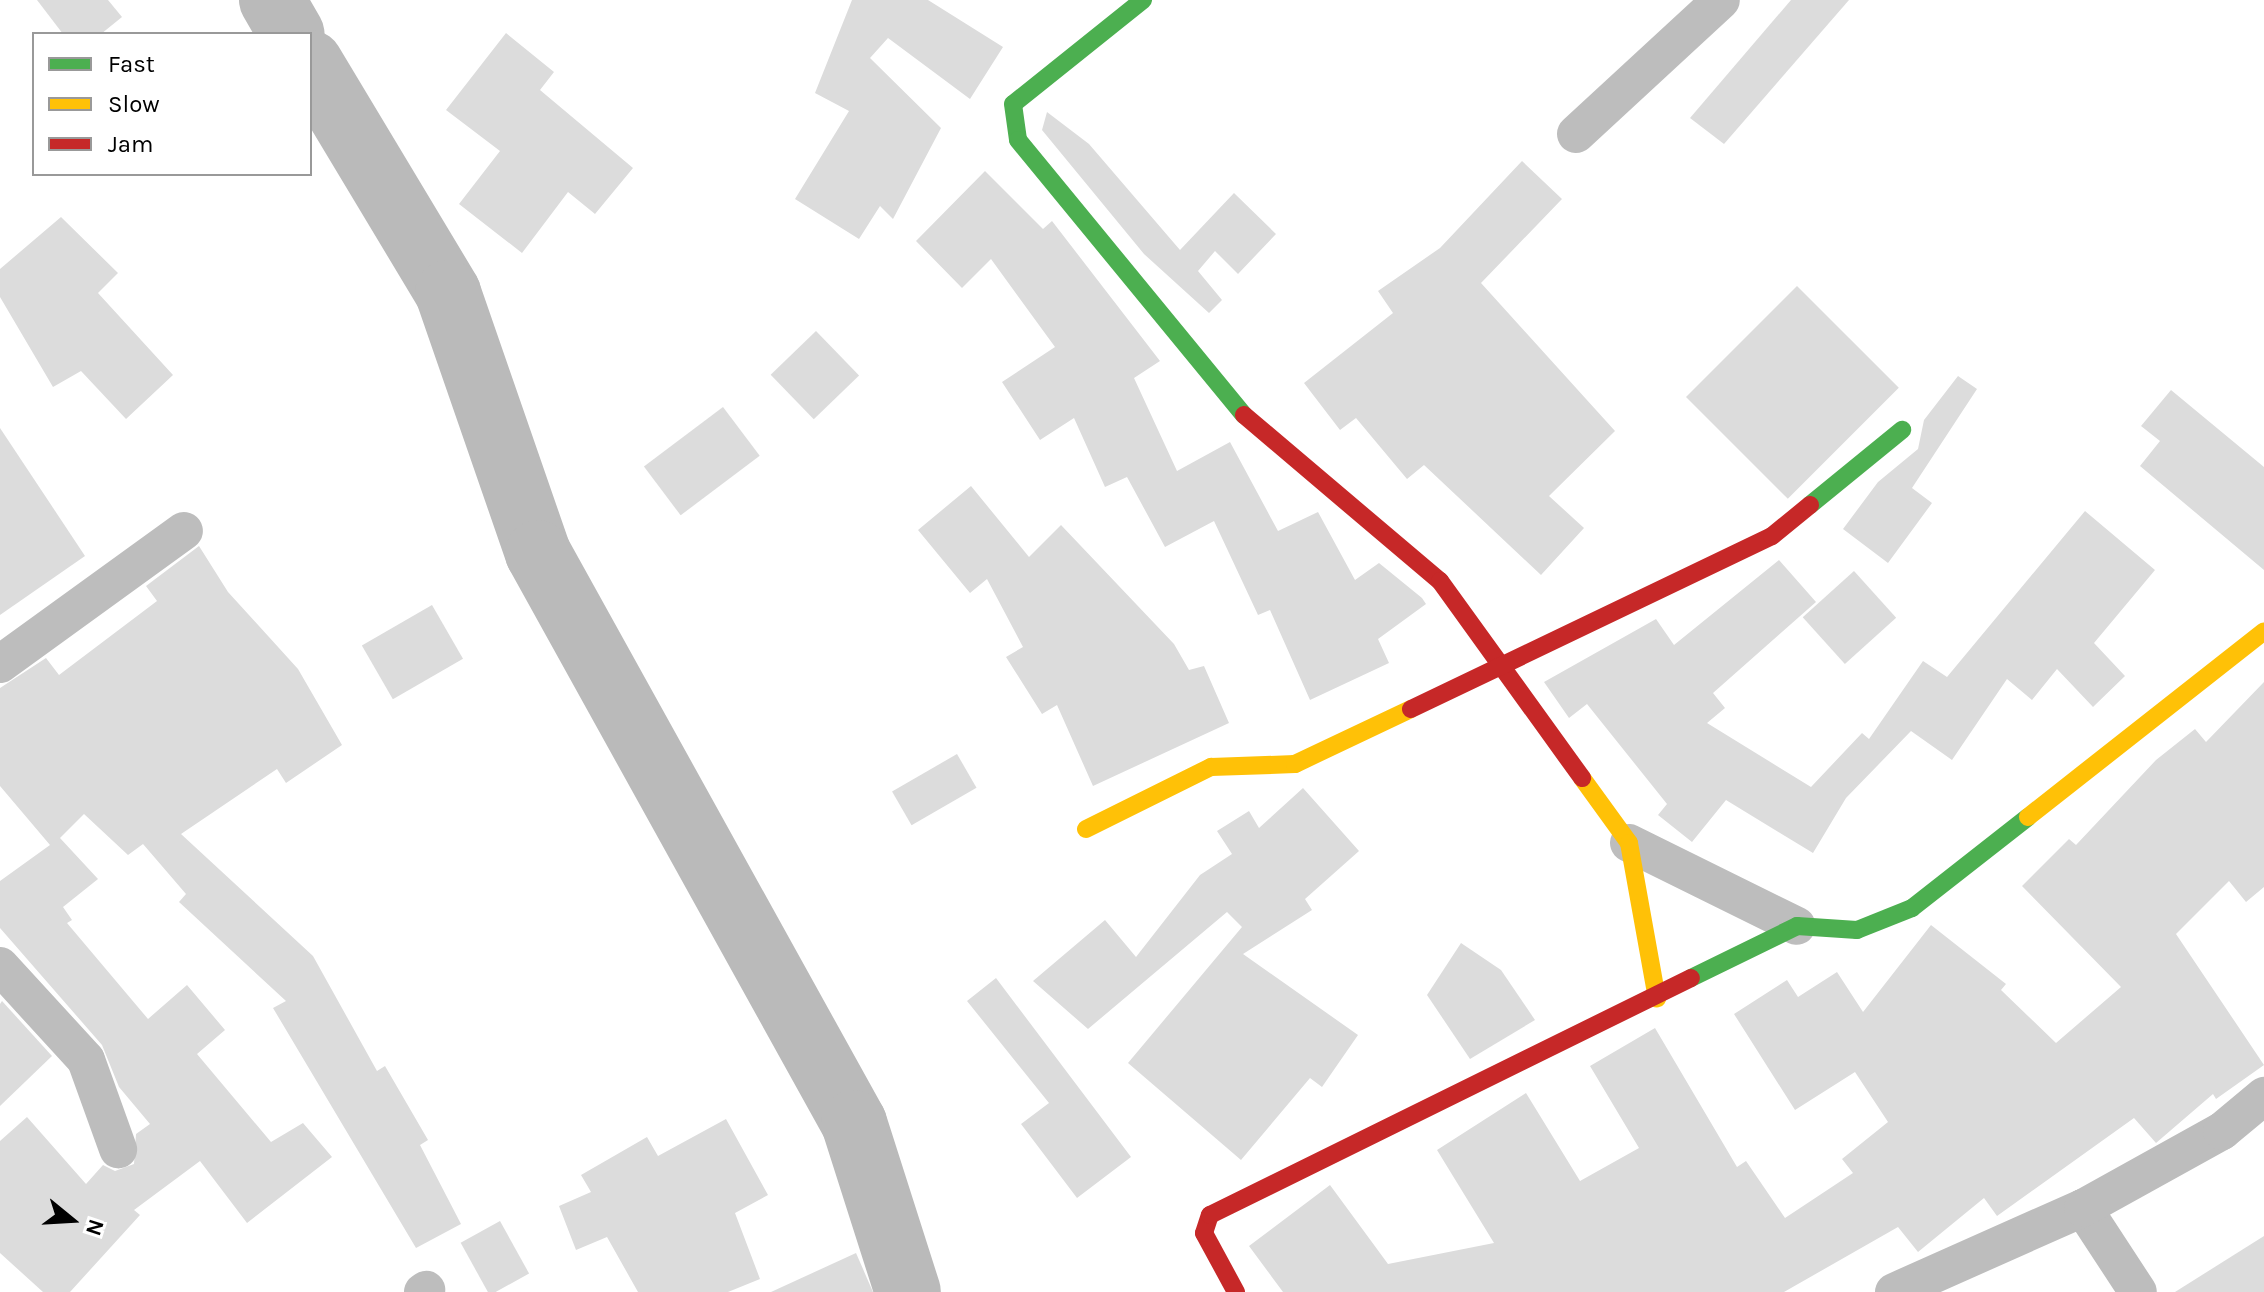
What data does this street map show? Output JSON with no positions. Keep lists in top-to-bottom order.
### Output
{
  "legend": ["Fast", "Slow", "Jam"],
  "north": "right"
}
